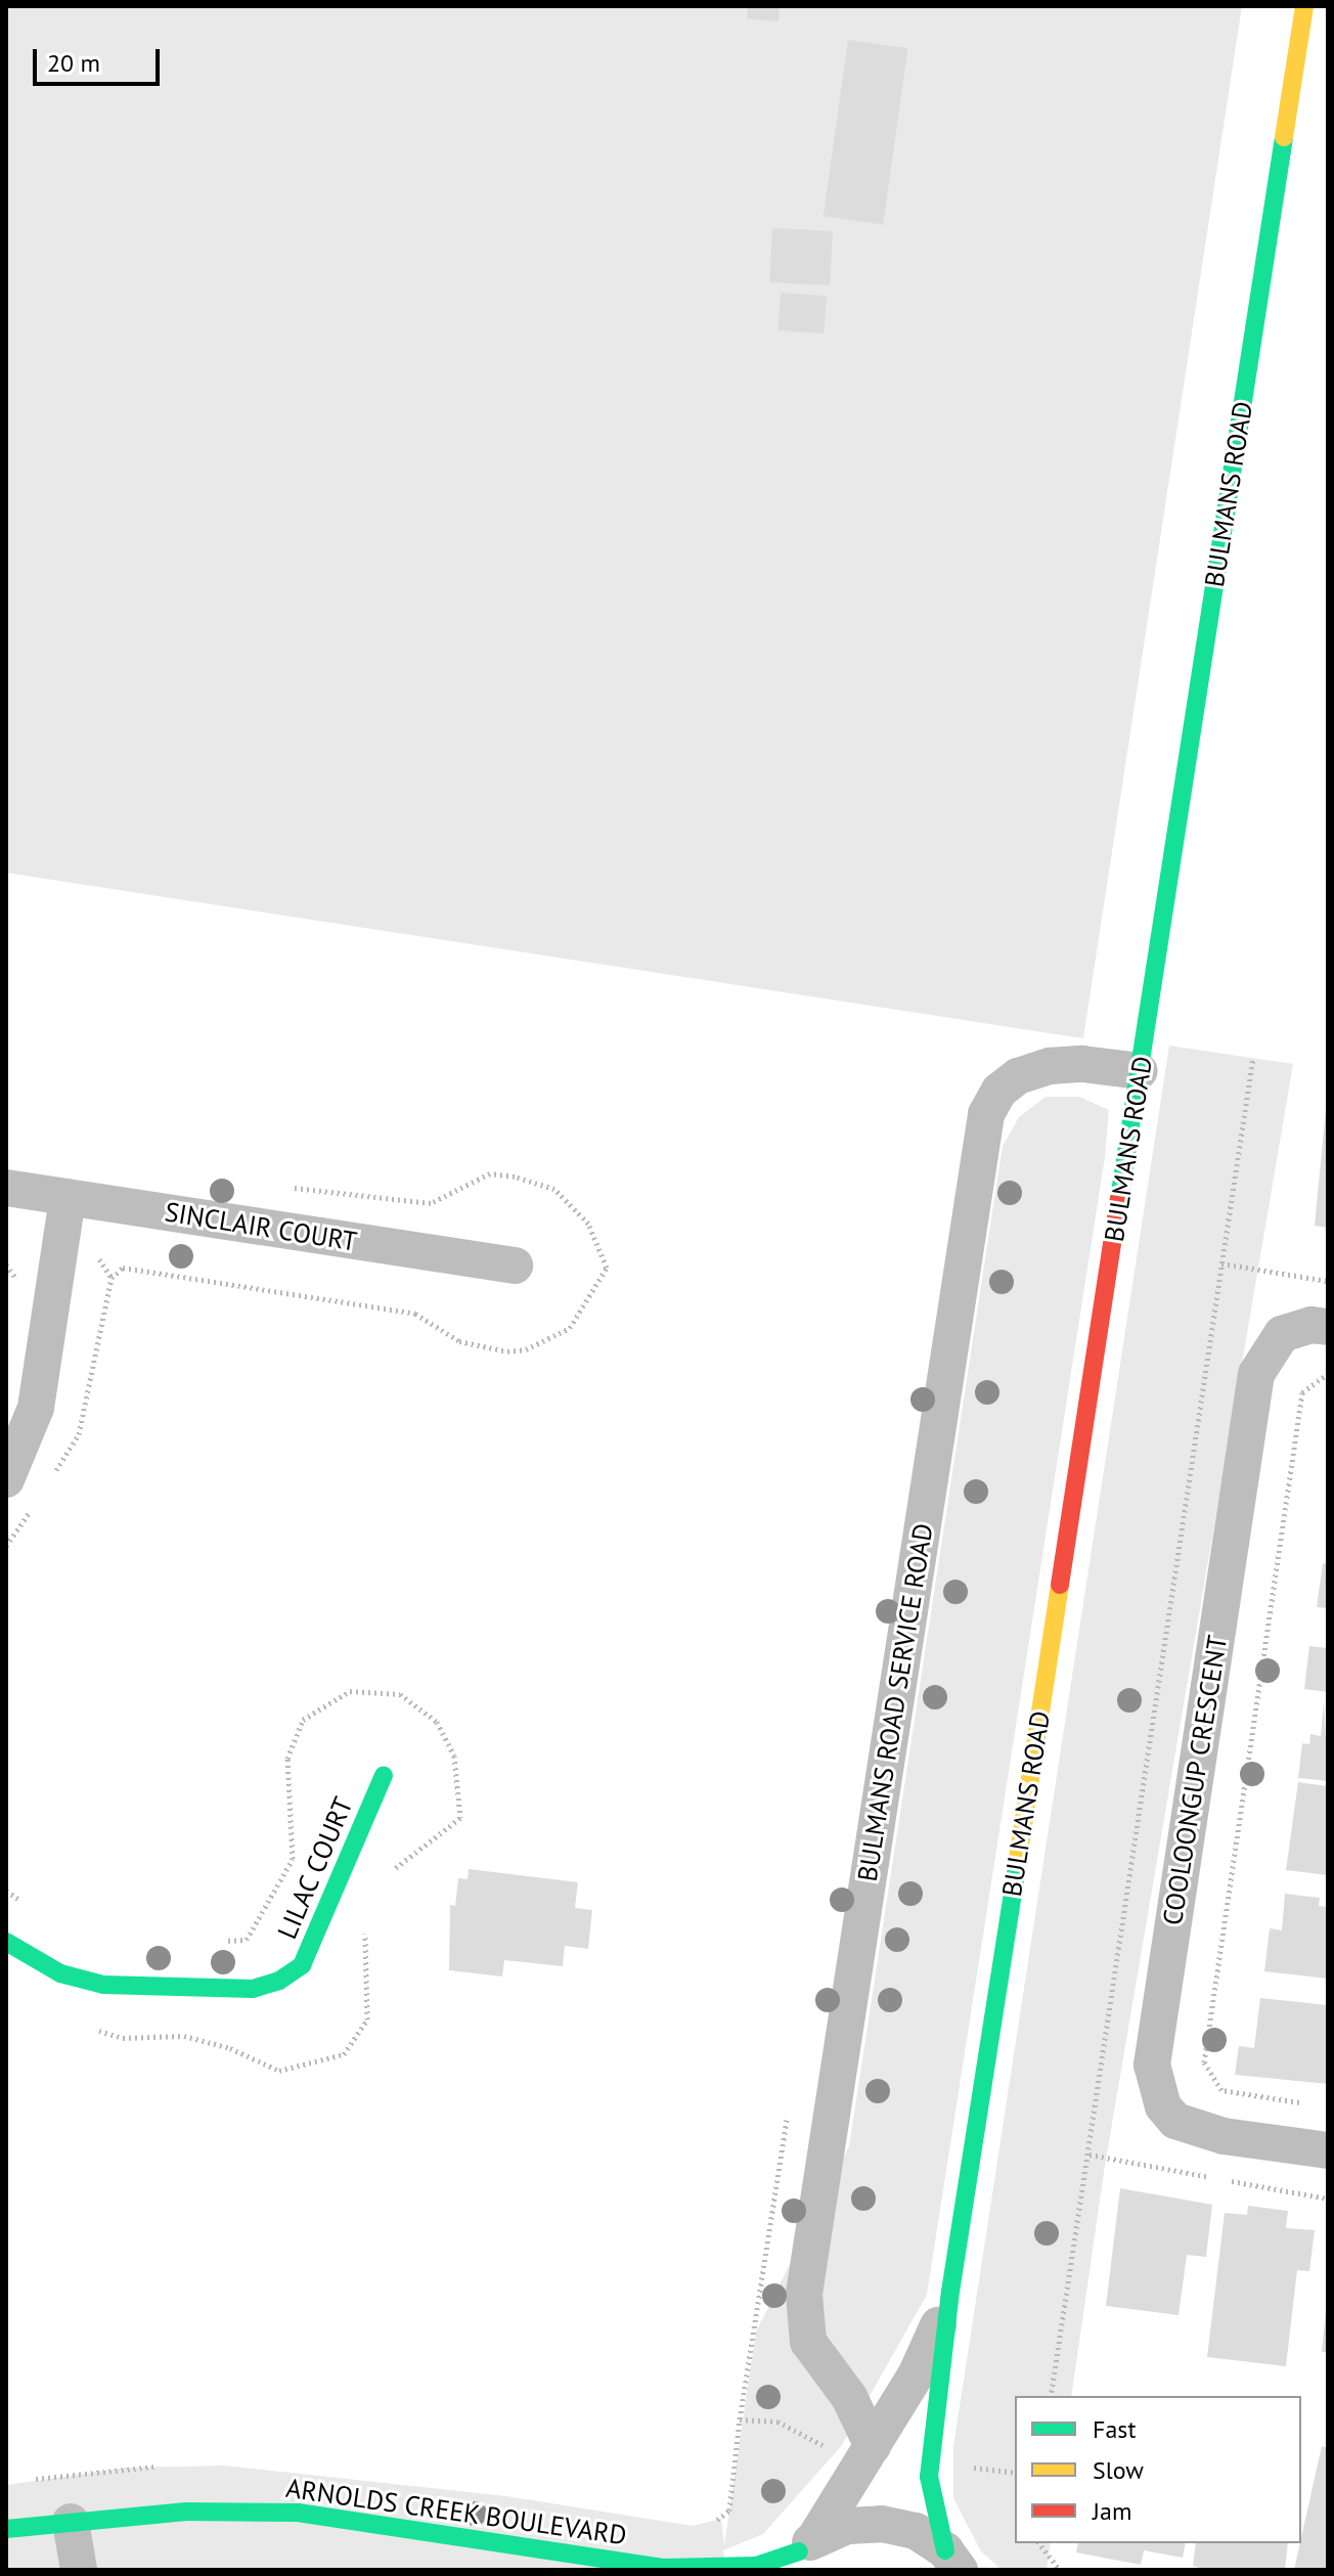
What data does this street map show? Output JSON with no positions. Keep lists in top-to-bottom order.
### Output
{
  "streets": {
    "street": [
      "BULMANS ROAD",
      "SINCLAIR COURT",
      "BULMANS ROAD SERVICE ROAD",
      "COOLOONGUP CRESCENT",
      "LILAC COURT",
      "ARNOLDS CREEK BOULEVARD"
    ]
  },
  "crossings": [
    ["BULMANS ROAD", "BULMANS ROAD SERVICE ROAD"],
    ["BULMANS ROAD", "ARNOLDS CREEK BOULEVARD"]
  ],
  "legend": ["Fast", "Slow", "Jam"],
  "scale_bar": "20 m"
}
